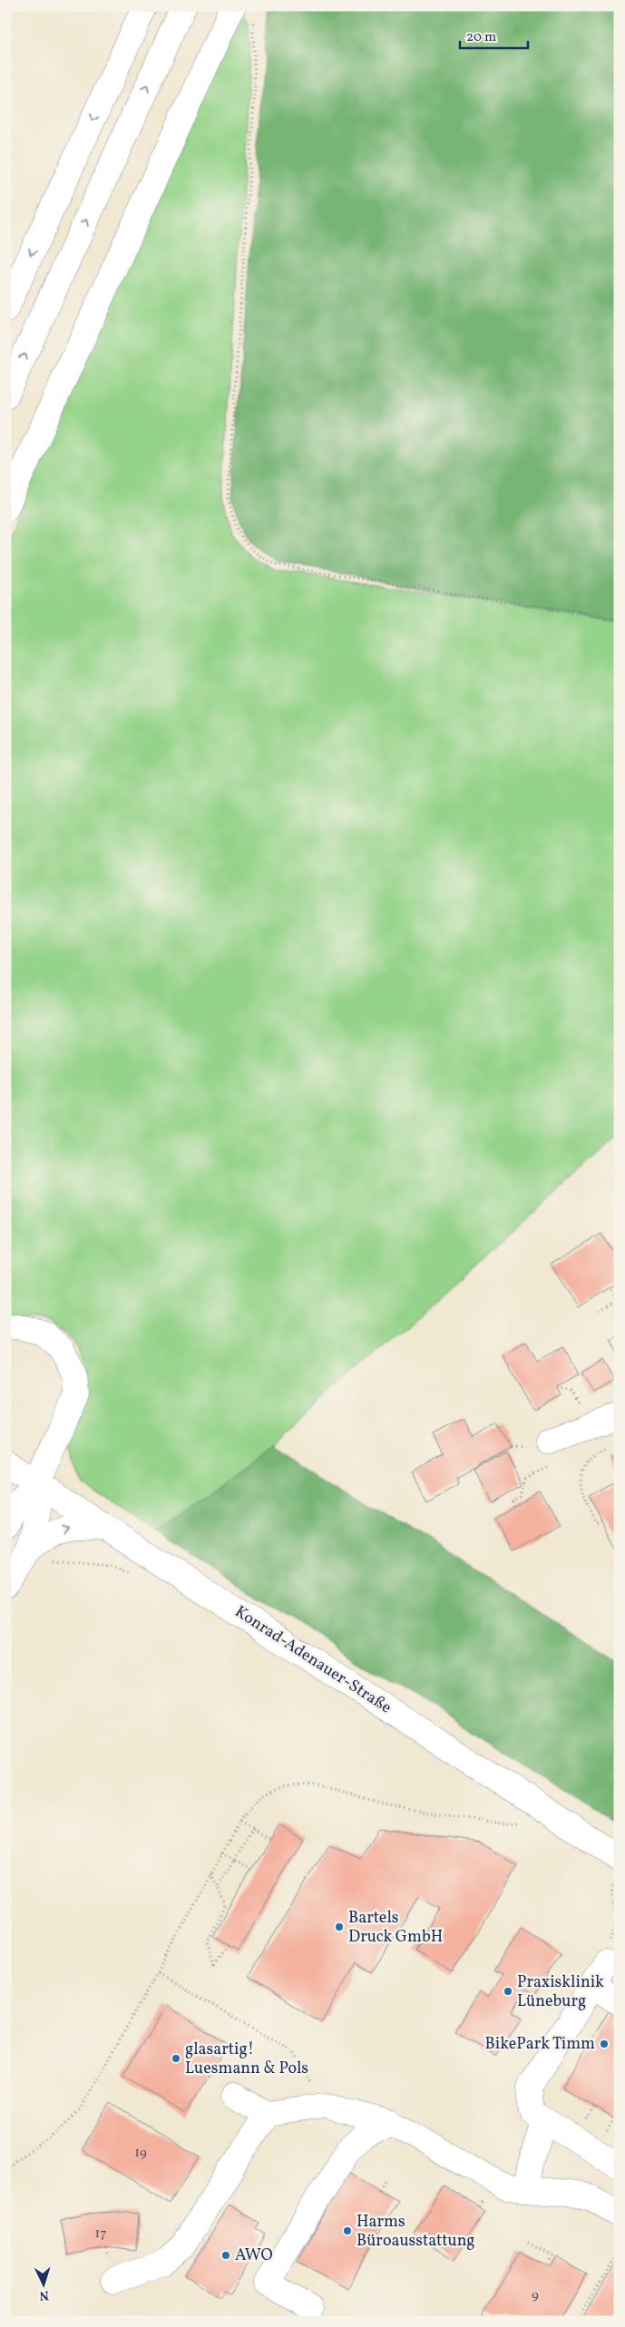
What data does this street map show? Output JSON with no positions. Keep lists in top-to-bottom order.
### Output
{
  "streets": {
    "main road": ["Konrad-Adenauer-Straße"]
  },
  "places": [
    "Bartels Druck GmbH",
    "Praxisklinik Lüneburg",
    "BikePark Timm",
    "glasartig! Luesmann & Pols",
    "Harms Büroausstattung",
    "AWO"
  ],
  "house_numbers": ["19", "17", "9"],
  "scale_bar": "20 m",
  "north": "bottom"
}
